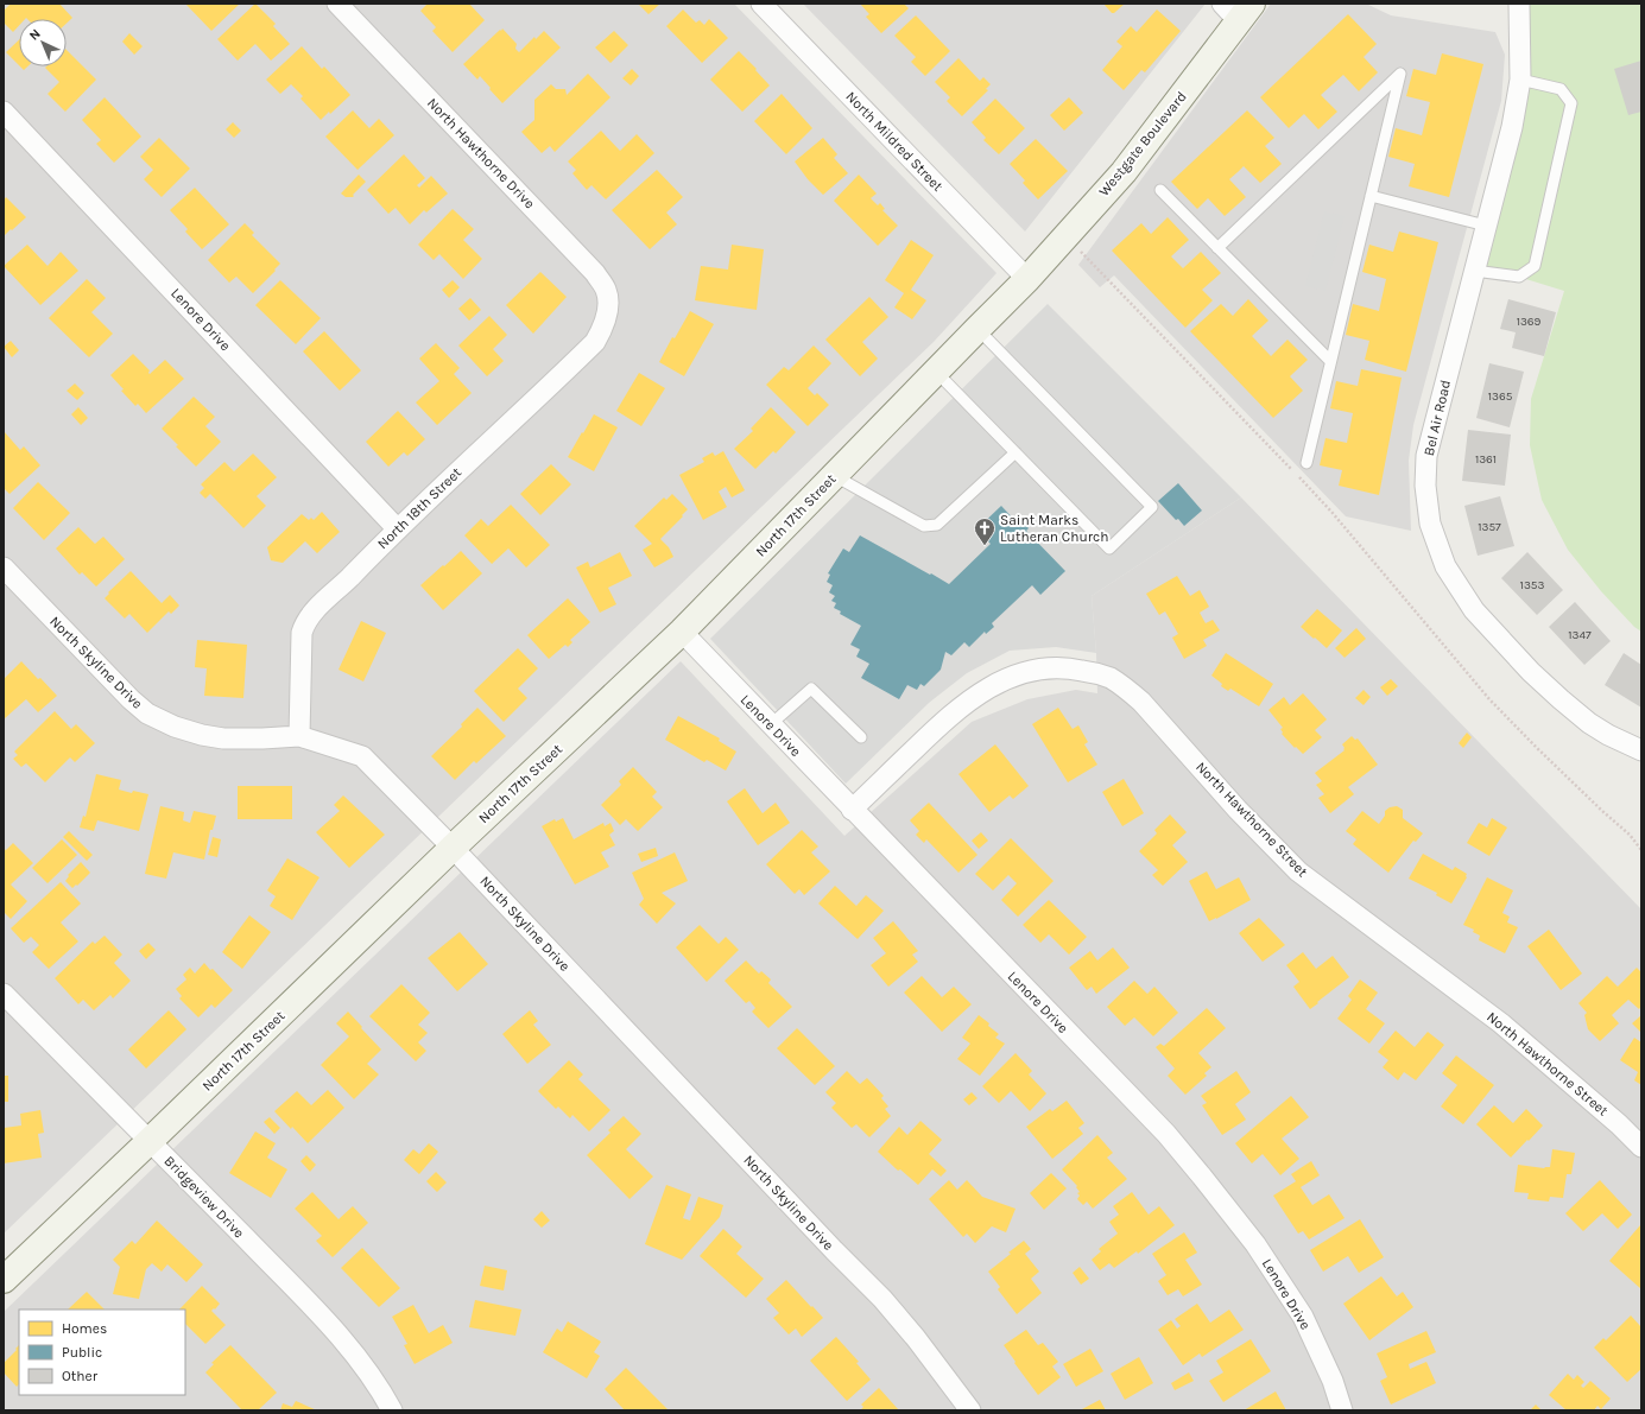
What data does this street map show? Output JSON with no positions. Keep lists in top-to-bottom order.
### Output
{
  "streets": {
    "street": [
      "North Mildred Street",
      "Westgate Boulevard",
      "North Hawthorne Drive",
      "Lenore Drive",
      "Bel Air Road",
      "North 18th Street",
      "North 17th Street",
      "North Skyline Drive",
      "North Hawthorne Street",
      "Bridgeview Drive"
    ]
  },
  "crossings": [
    ["North Mildred Street", "Westgate Boulevard"],
    ["North Mildred Street", "North 17th Street"],
    ["Westgate Boulevard", "North 17th Street"],
    ["North Hawthorne Drive", "North 18th Street"],
    ["Lenore Drive", "North 18th Street"],
    ["Lenore Drive", "North 17th Street"],
    ["Lenore Drive", "North Hawthorne Street"],
    ["North 18th Street", "North Skyline Drive"],
    ["North 17th Street", "North Skyline Drive"],
    ["North 17th Street", "Bridgeview Drive"]
  ],
  "places": {
    "church": ["Saint Marks Lutheran Church"]
  },
  "house_numbers": [
    "1369",
    "1365",
    "1361",
    "1357",
    "1353",
    "1347"
  ],
  "legend": ["Homes", "Public", "Other"],
  "north": "top left"
}
